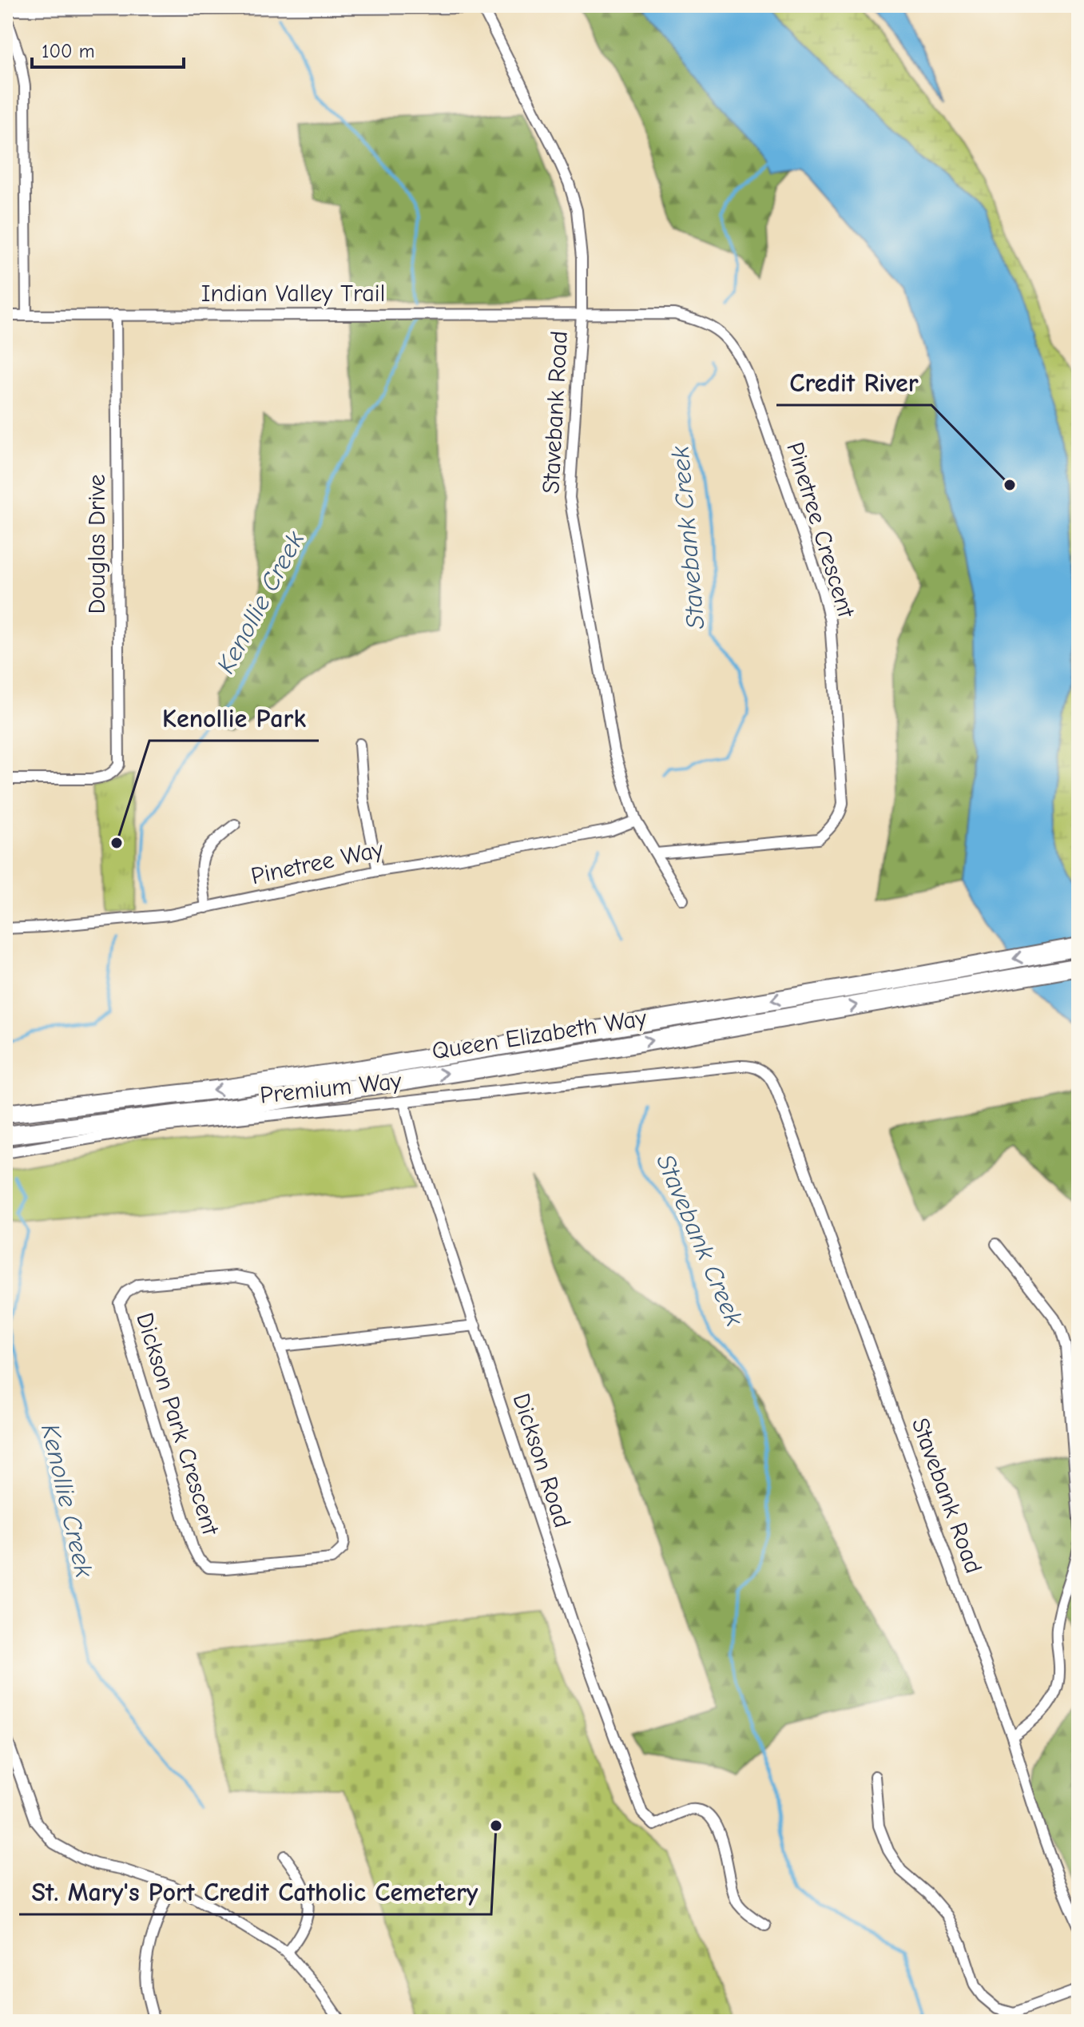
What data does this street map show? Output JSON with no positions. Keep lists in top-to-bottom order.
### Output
{
  "streets": {
    "highway": ["Queen Elizabeth Way"],
    "street": [
      "Indian Valley Trail",
      "Stavebank Road",
      "Pinetree Crescent",
      "Douglas Drive",
      "Pinetree Way",
      "Premium Way",
      "Dickson Park Crescent",
      "Dickson Road"
    ]
  },
  "crossings": [
    ["Indian Valley Trail", "Stavebank Road"],
    ["Indian Valley Trail", "Pinetree Crescent"],
    ["Indian Valley Trail", "Douglas Drive"],
    ["Stavebank Road", "Pinetree Crescent"],
    ["Stavebank Road", "Pinetree Way"],
    ["Stavebank Road", "Premium Way"],
    ["Premium Way", "Dickson Road"]
  ],
  "water": ["Stavebank Creek", "Kenollie Creek"],
  "places": ["Credit River", "Kenollie Park", "St. Mary's Port Credit Catholic Cemetery"],
  "scale_bar": "100 m"
}
